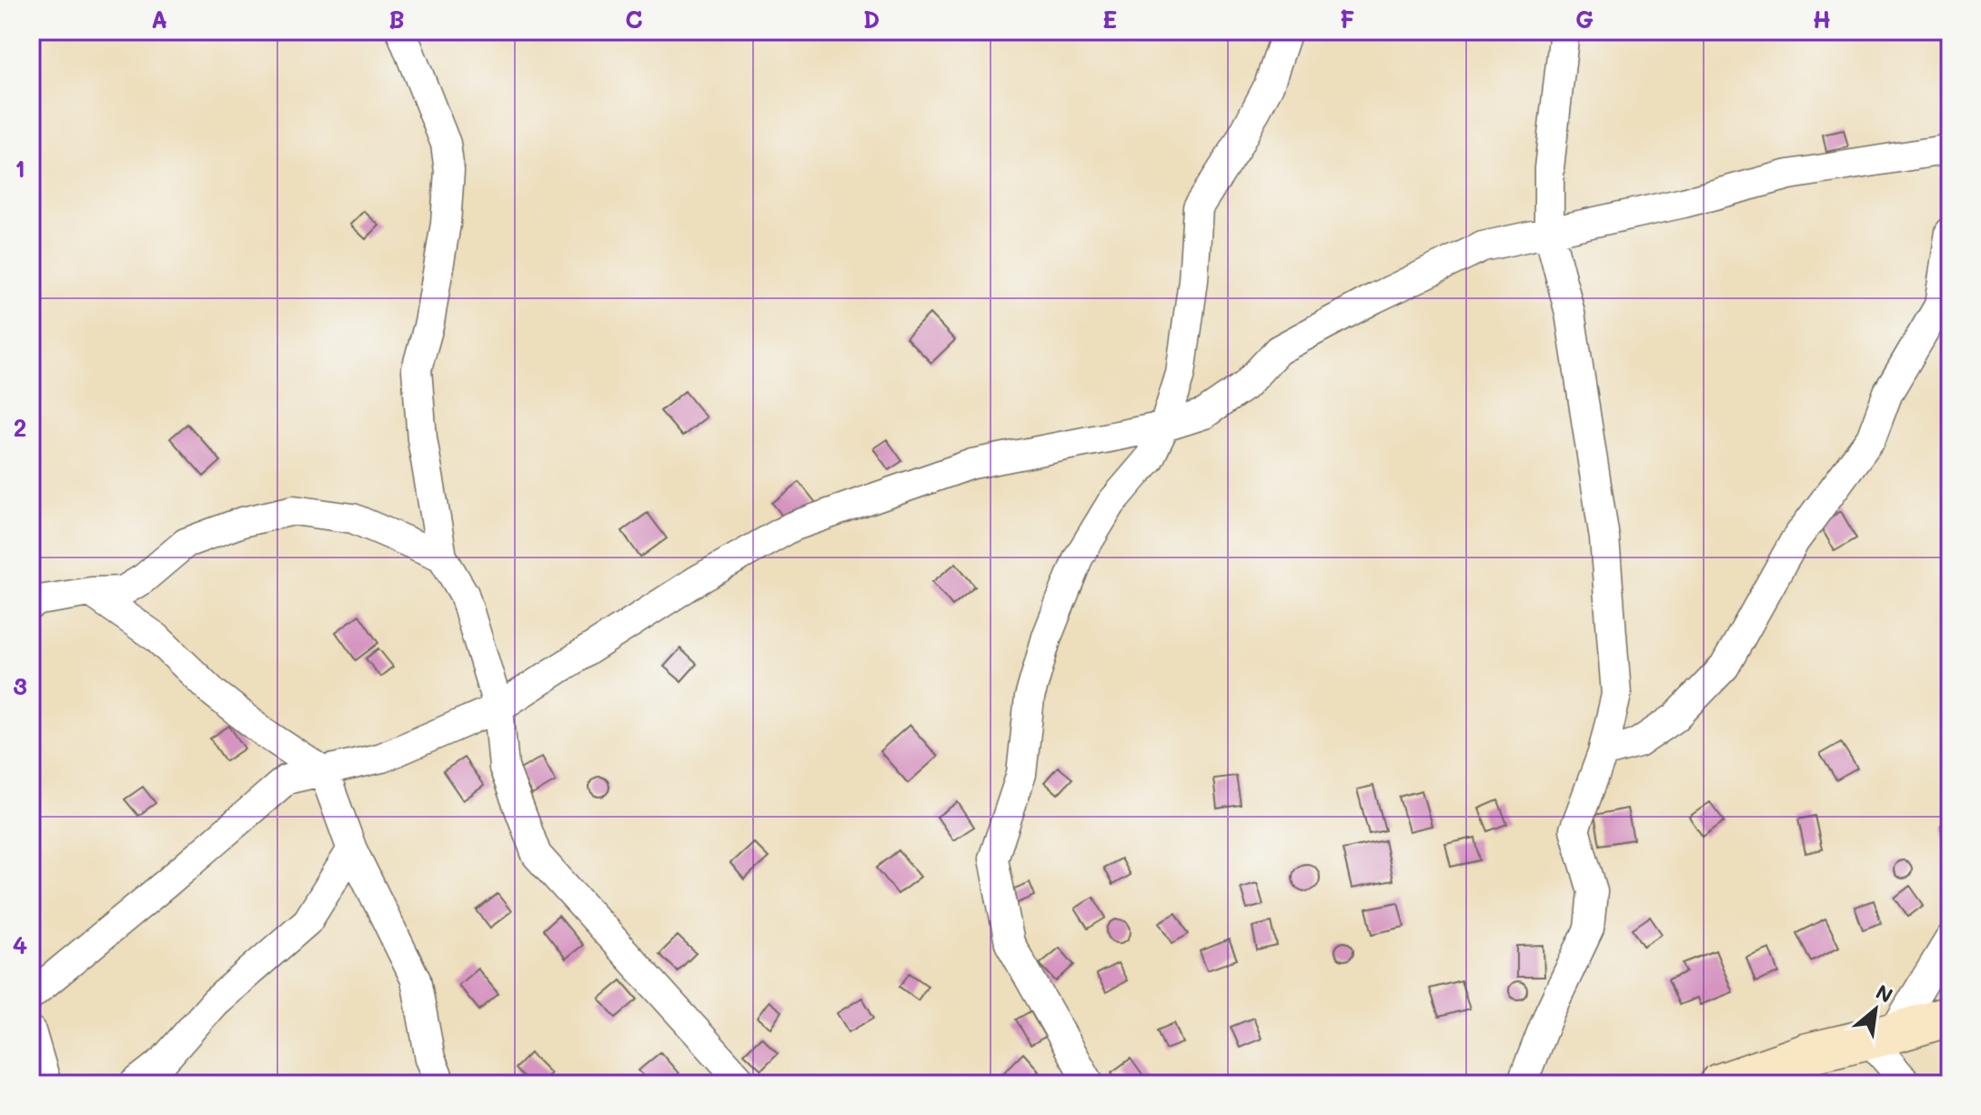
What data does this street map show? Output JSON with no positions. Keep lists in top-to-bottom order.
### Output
{
  "north": "top right",
  "grid": {
    "columns": [
      "A",
      "B",
      "C",
      "D",
      "E",
      "F",
      "G",
      "H"
    ],
    "rows": [
      "1",
      "2",
      "3",
      "4"
    ]
  }
}
